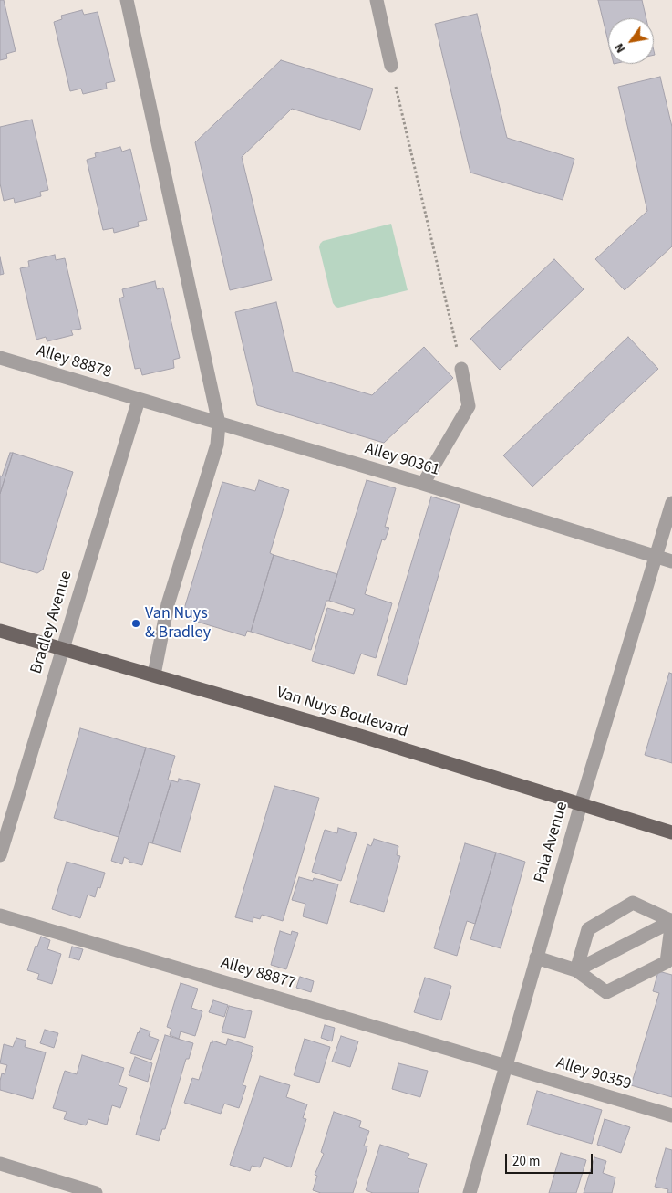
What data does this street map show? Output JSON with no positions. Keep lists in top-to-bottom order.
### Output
{
  "streets": {
    "main road": ["Van Nuys Boulevard"],
    "street": [
      "Alley 88878",
      "Alley 90361",
      "Bradley Avenue",
      "Pala Avenue",
      "Alley 88877",
      "Alley 90359"
    ]
  },
  "crossings": [
    ["Alley 88878", "Alley 90361"],
    ["Alley 88878", "Bradley Avenue"],
    ["Alley 90361", "Bradley Avenue"],
    ["Alley 90361", "Pala Avenue"],
    ["Bradley Avenue", "Van Nuys Boulevard"],
    ["Van Nuys Boulevard", "Pala Avenue"],
    ["Pala Avenue", "Alley 88877"],
    ["Pala Avenue", "Alley 90359"],
    ["Alley 88877", "Alley 90359"]
  ],
  "places": ["Van Nuys & Bradley"],
  "scale_bar": "20 m",
  "north": "bottom left"
}
